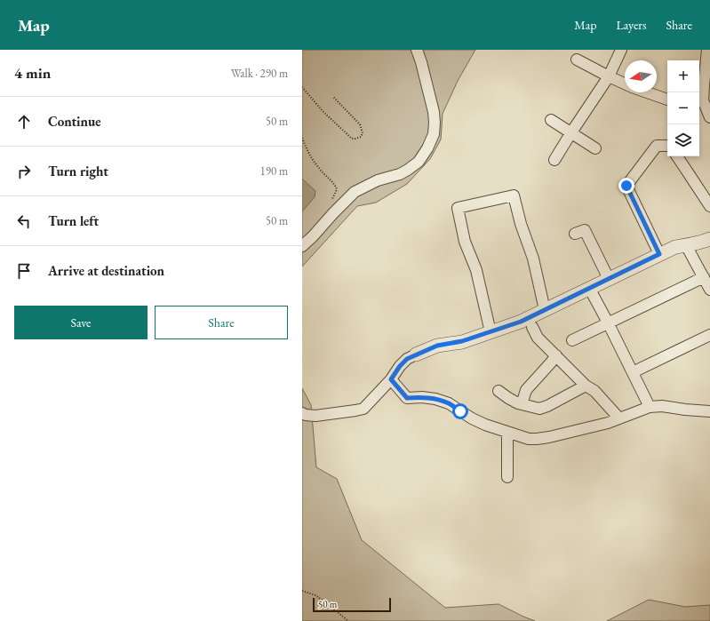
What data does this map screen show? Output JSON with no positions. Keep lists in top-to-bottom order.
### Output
{
  "scale_bar": "50 m",
  "north": "left",
  "page": {
    "header": "Map",
    "nav": ["Map", "Layers", "Share"],
    "heading": ["4 min", "Walk · 290 m"],
    "map_buttons": ["+", "−"],
    "list": [
      ["Continue", "50 m"],
      ["Turn right", "190 m"],
      ["Turn left", "50 m"],
      "Arrive at destination"
    ],
    "buttons": ["Save", "Share"],
    "scale": "50 m"
  }
}
